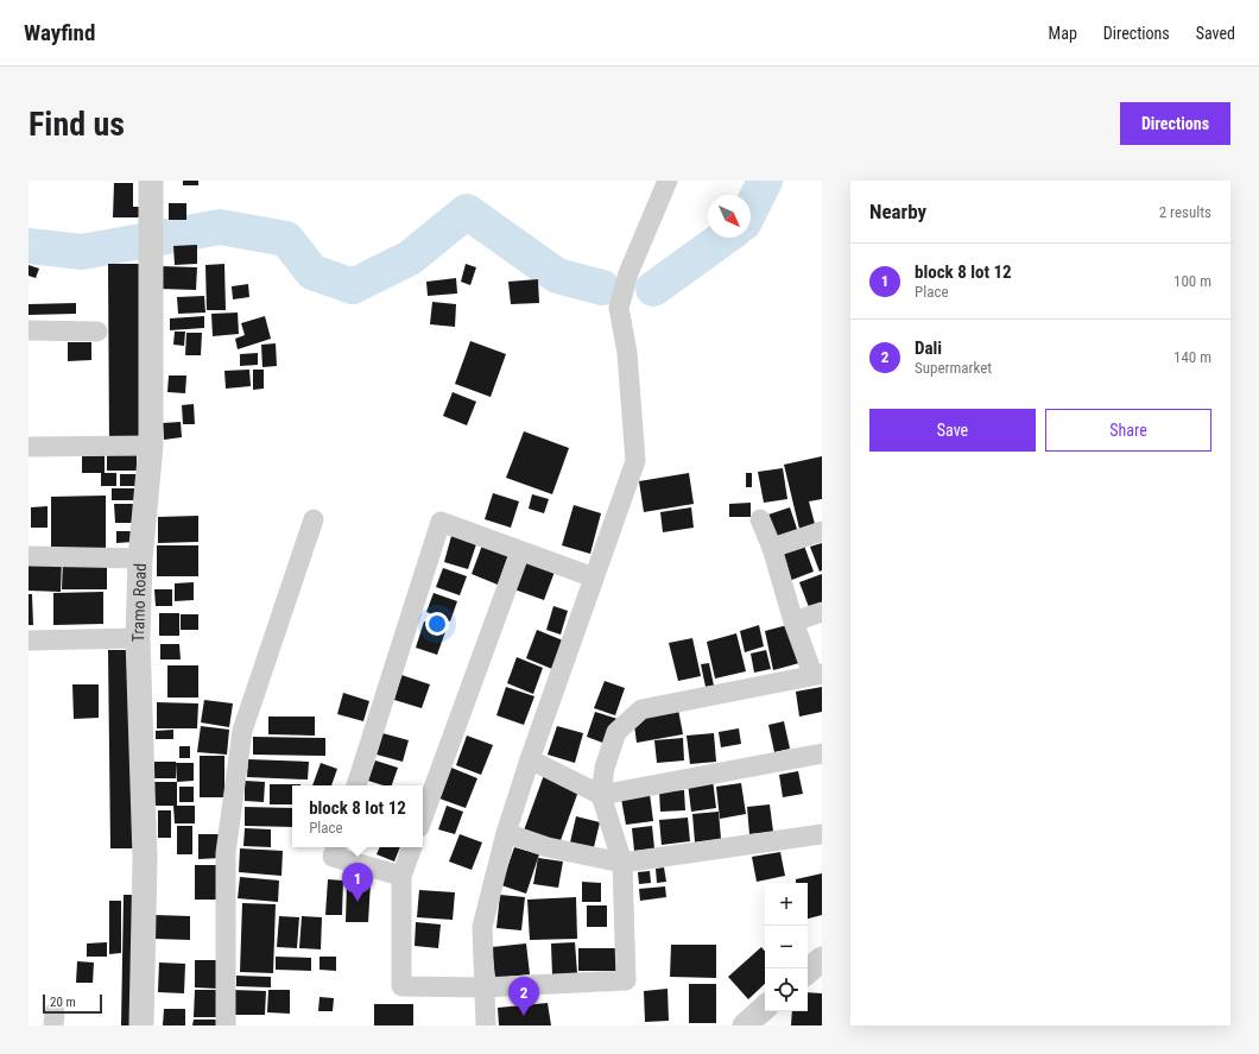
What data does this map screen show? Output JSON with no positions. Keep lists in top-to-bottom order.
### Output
{
  "streets": {
    "street": ["Tramo Road"]
  },
  "scale_bar": "20 m",
  "north": "bottom right",
  "page": {
    "header": "Wayfind",
    "nav": ["Map", "Directions", "Saved"],
    "buttons": [
      "Directions",
      ["Save", "Share"]
    ],
    "title": "Find us",
    "heading": ["Nearby", "2 results"],
    "list": [
      {
        "mark": "1",
        "name": "block 8 lot 12",
        "note": "Place",
        "value": "100 m"
      },
      {
        "mark": "2",
        "name": "Dali",
        "note": "Supermarket",
        "value": "140 m"
      }
    ],
    "popup": ["block 8 lot 12", "Place"],
    "pins": ["1", "2"],
    "map_buttons": ["+", "−"],
    "scale": "20 m"
  }
}
